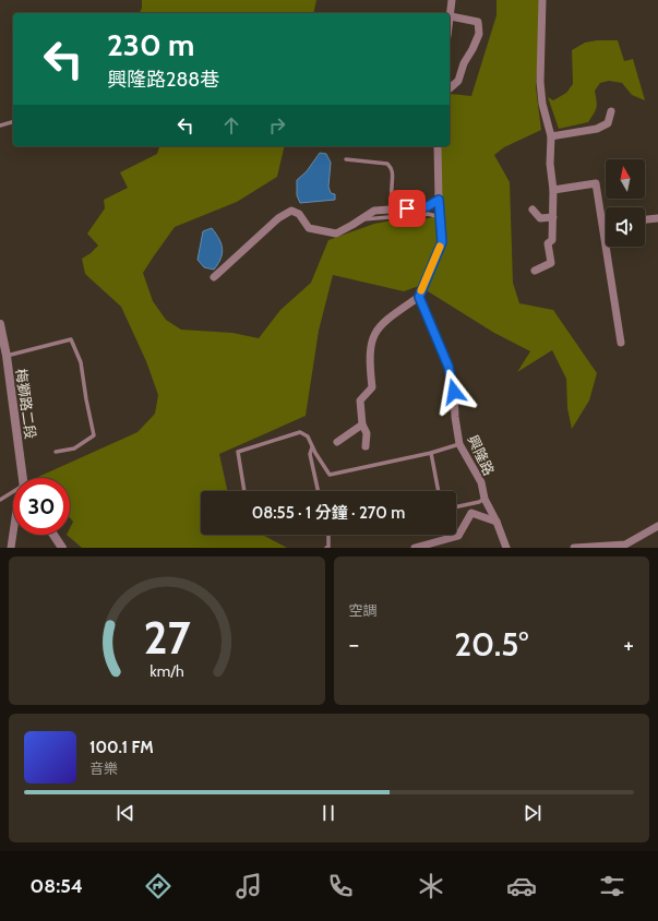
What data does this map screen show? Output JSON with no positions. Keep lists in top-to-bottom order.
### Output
{
  "streets": {
    "street": ["梅獅路二段", "興隆路"]
  },
  "north": "top",
  "page": {
    "turn": ["230 m", "興隆路288巷"],
    "limit": "30",
    "trip": "08:55 · 1 分鐘 · 270 m",
    "tile": "空調",
    "heat": ["−", "20.5°", "+"],
    "song": ["100.1 FM", "音樂"],
    "tabs": "08:54",
    "gauge": ["27", "km/h"]
  }
}
